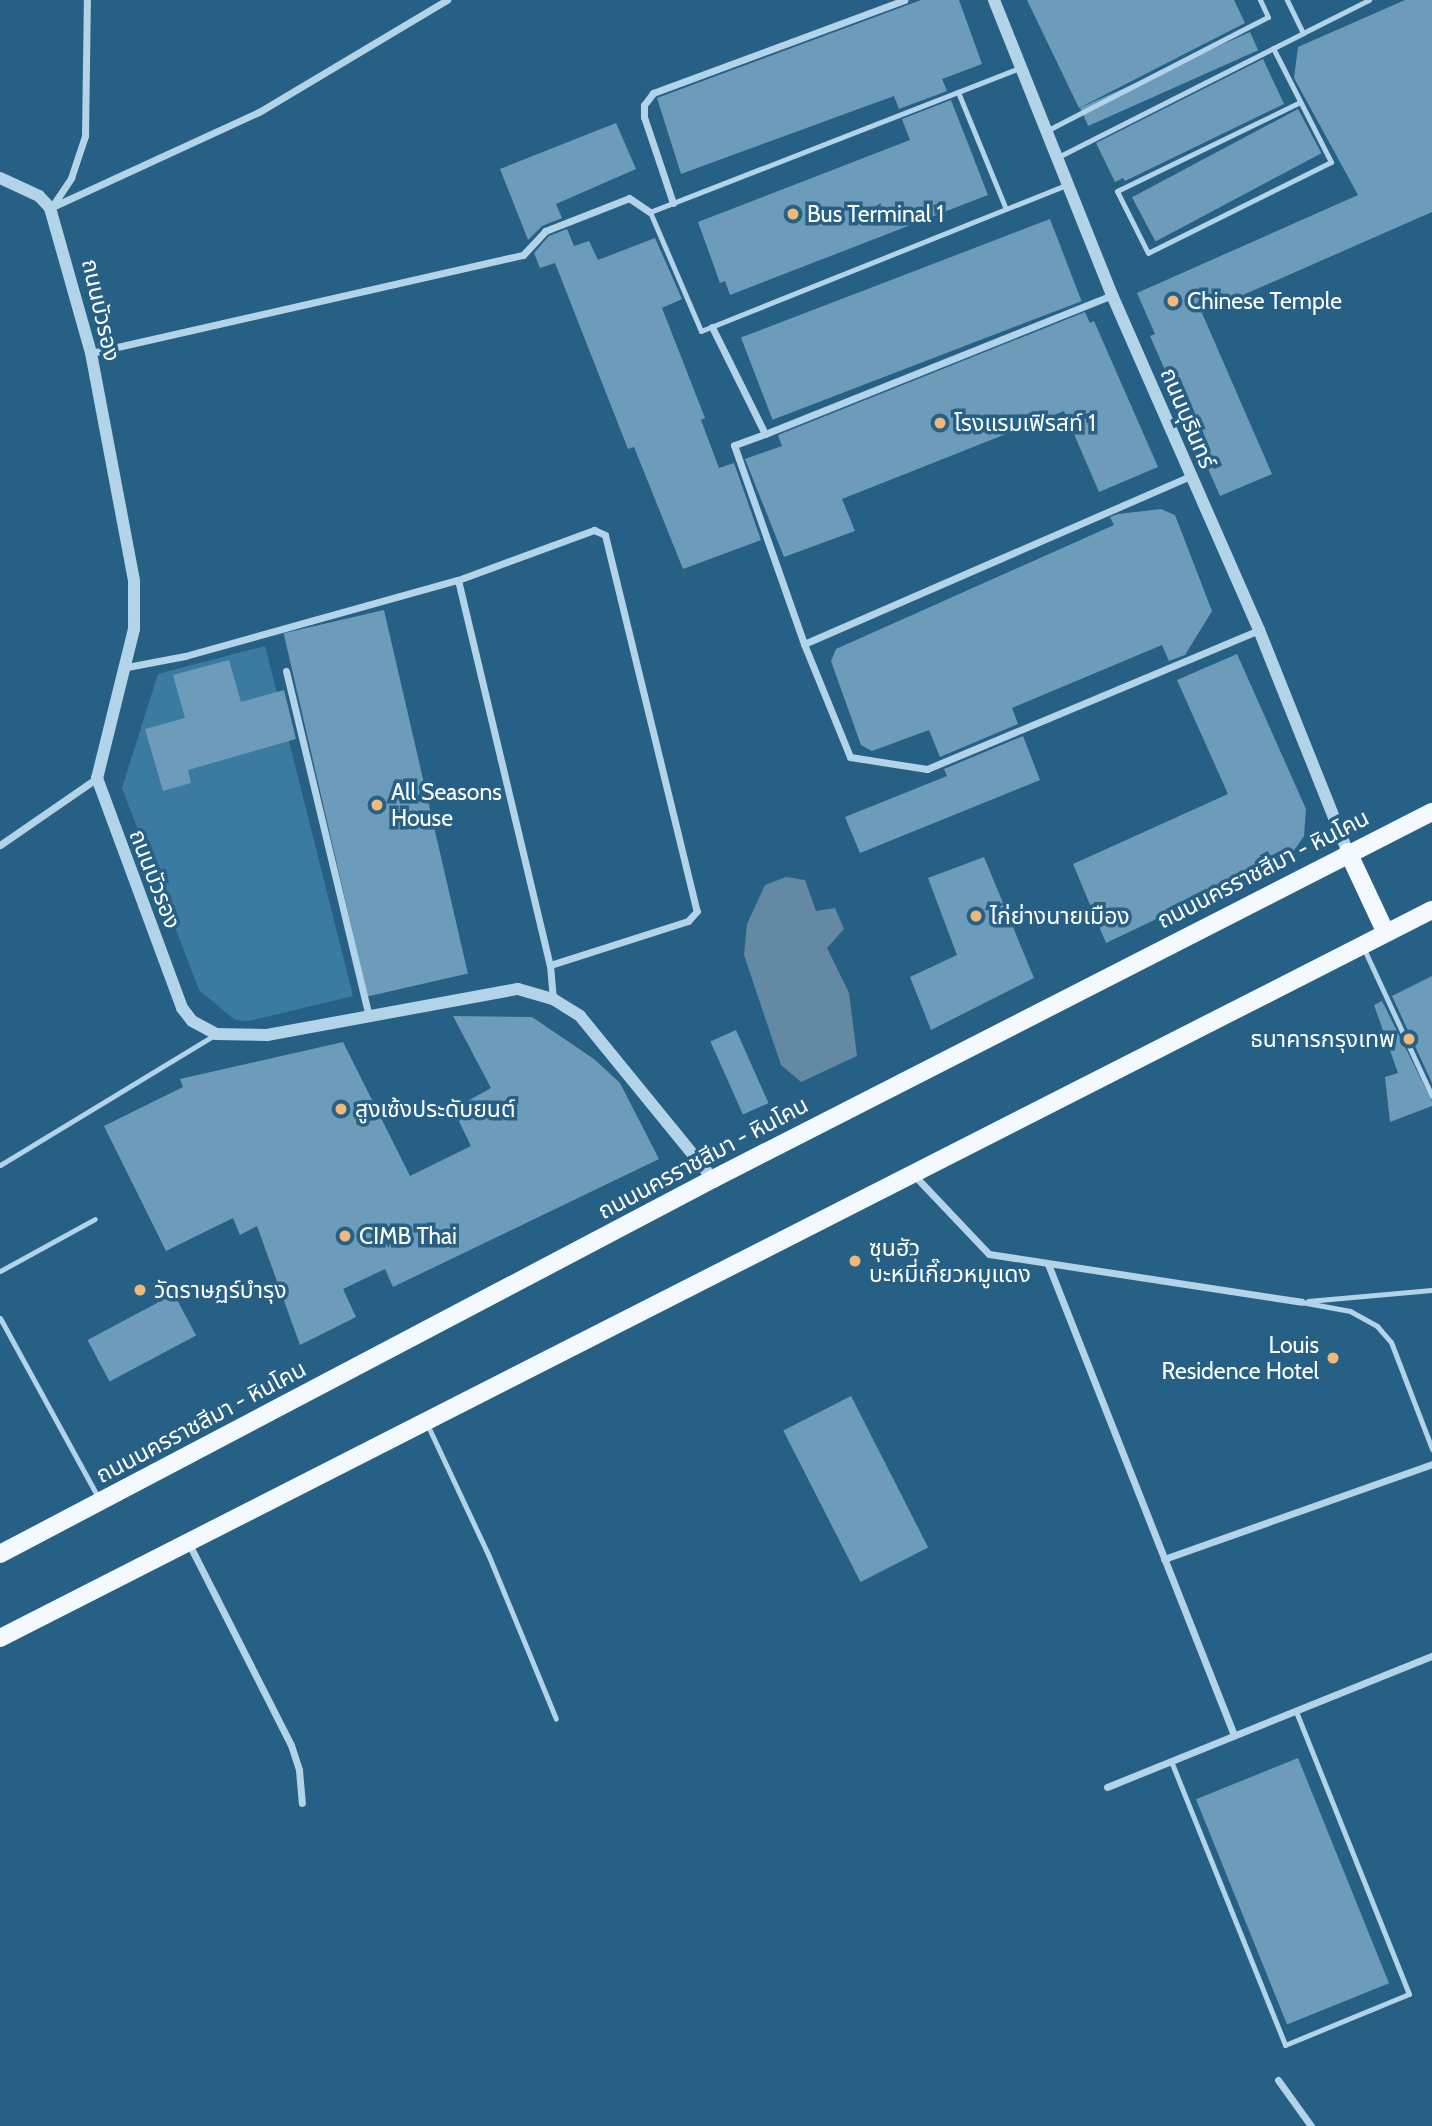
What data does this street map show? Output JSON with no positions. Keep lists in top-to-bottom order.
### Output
{
  "streets": {
    "main road": ["ถนนนครราชสีมา - หินโคน"],
    "street": ["ถนนบัวรอง", "ถนนบุรินทร์"]
  },
  "crossings": [
    ["ถนนบุรินทร์", "ถนนนครราชสีมา - หินโคน"]
  ],
  "places": [
    "Bus Terminal 1",
    "Chinese Temple",
    "โรงแรมเฟิรสท์ 1",
    "All Seasons House",
    "ไก่ย่างนายเมือง",
    "ธนาคารกรุงเทพ",
    "สูงเซ้งประดับยนต์",
    "CIMB Thai",
    "ซุนฮัว บะหมี่เกี๊ยวหมูแดง",
    "วัดราษฏร์บำรุง",
    "Louis Residence Hotel"
  ]
}
